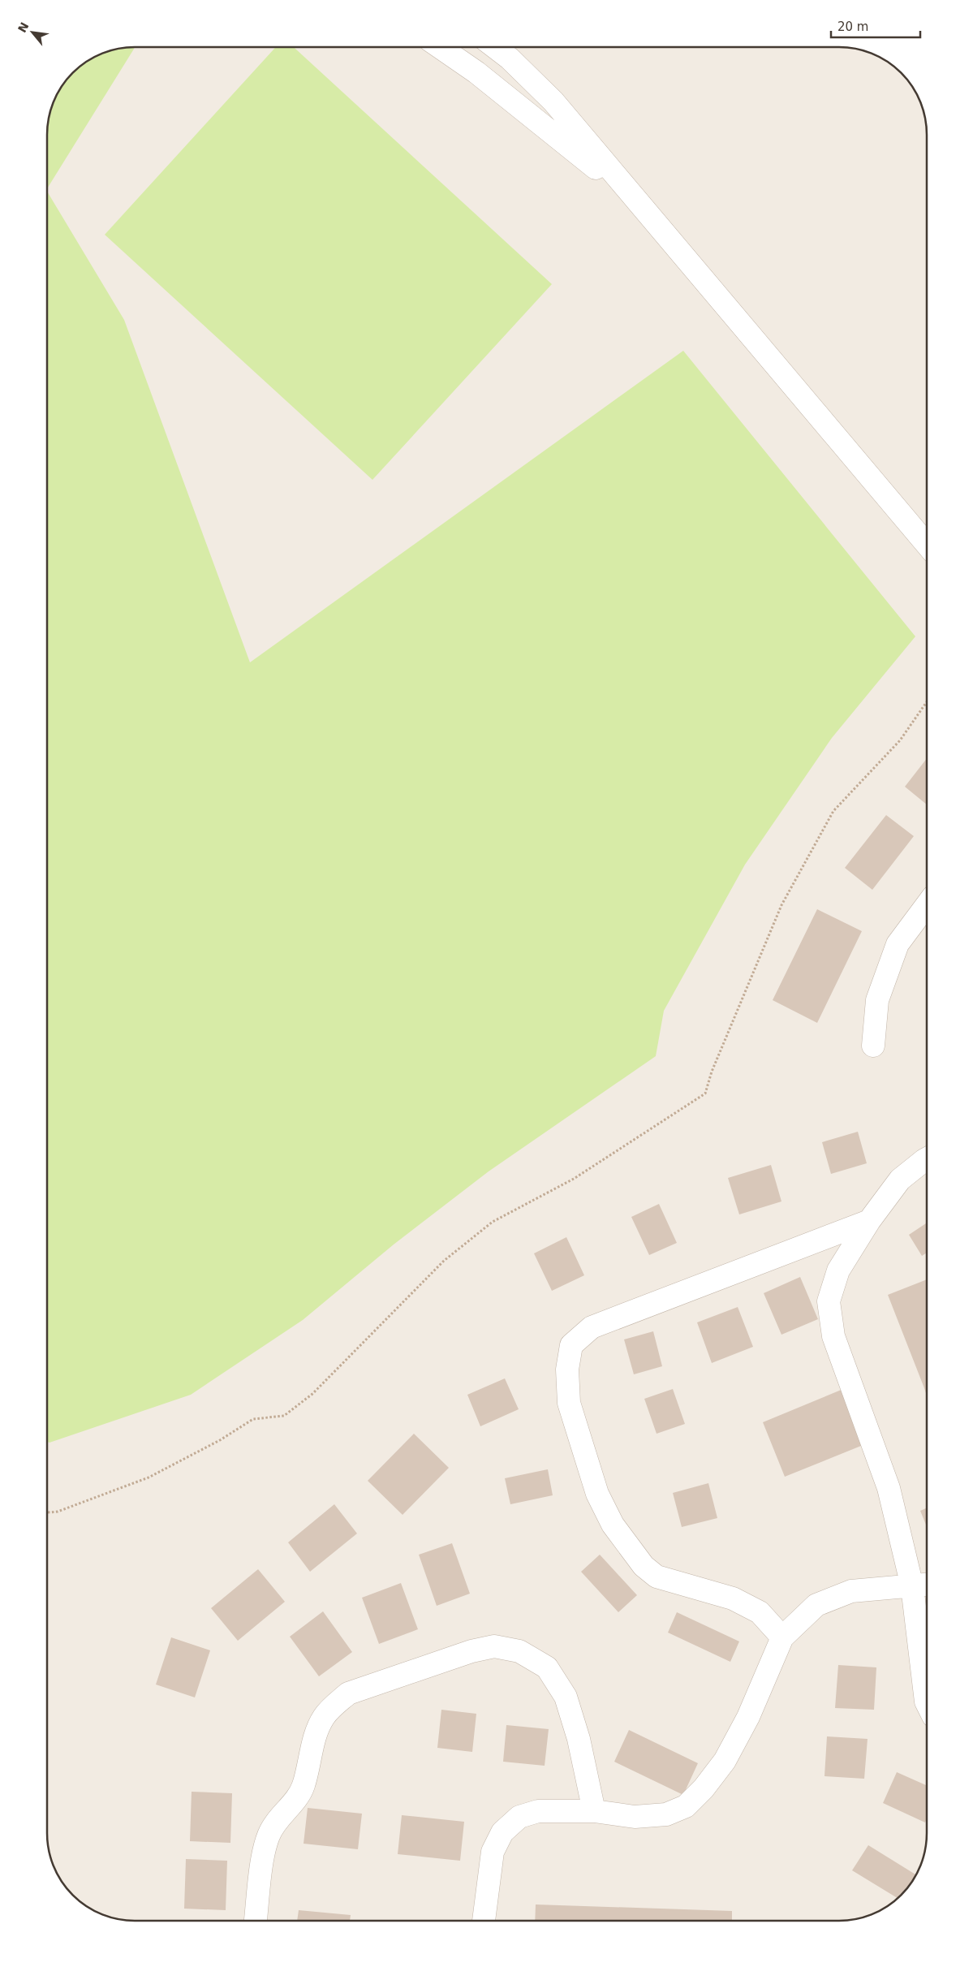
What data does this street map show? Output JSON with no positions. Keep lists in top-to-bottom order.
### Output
{
  "scale_bar": "20 m",
  "north": "top left"
}
